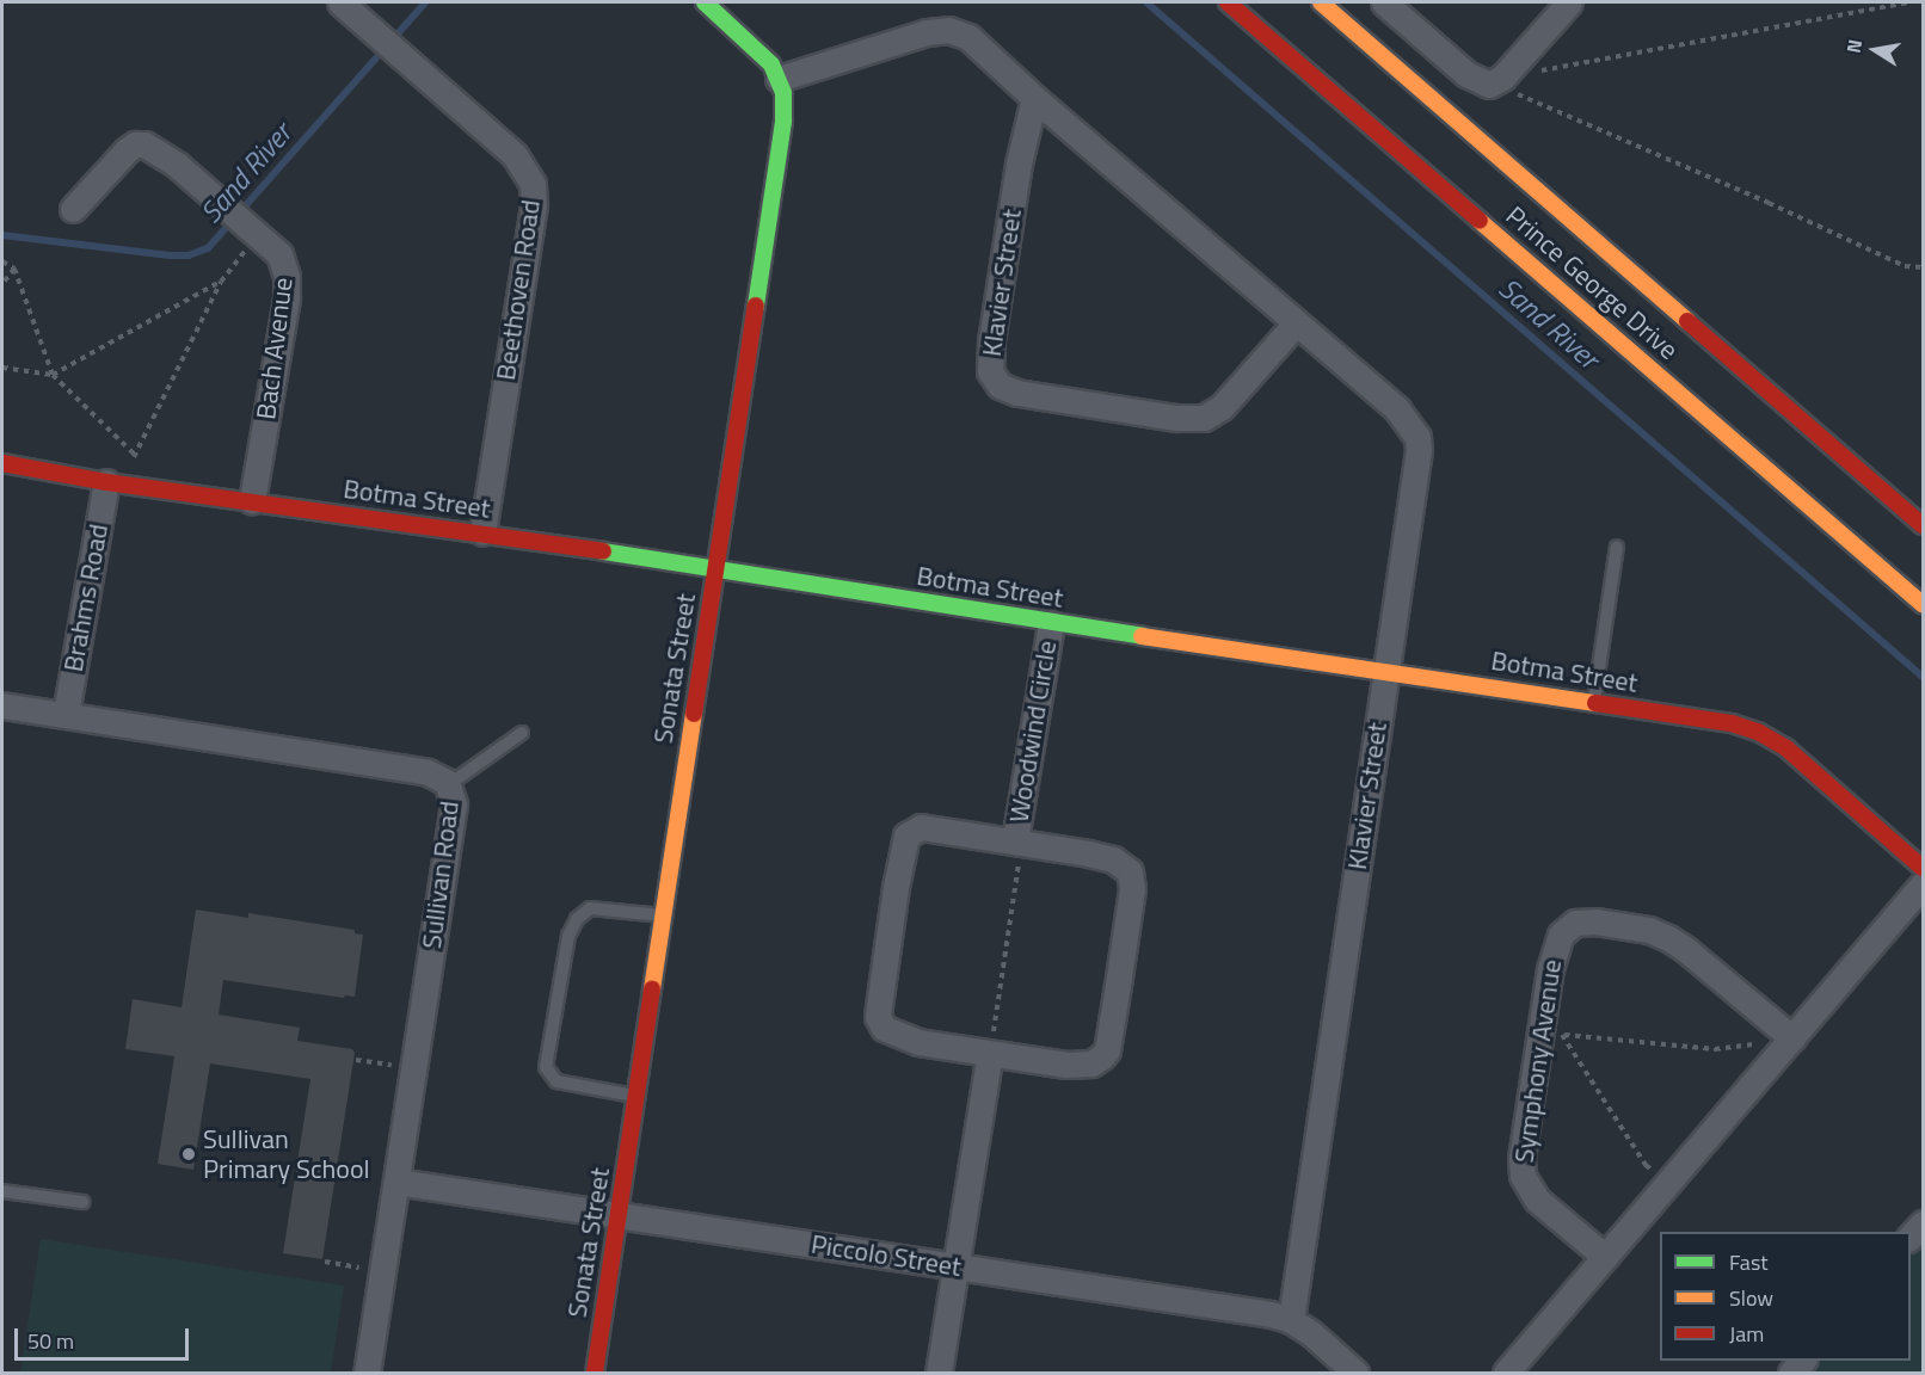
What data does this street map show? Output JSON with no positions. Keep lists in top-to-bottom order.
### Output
{
  "streets": {
    "street": [
      "Klavier Street",
      "Prince George Drive",
      "Beethoven Road",
      "Bach Avenue",
      "Botma Street",
      "Brahms Road",
      "Sonata Street",
      "Woodwind Circle",
      "Sullivan Road",
      "Symphony Avenue",
      "Piccolo Street"
    ]
  },
  "crossings": [
    ["Klavier Street", "Botma Street"],
    ["Klavier Street", "Sonata Street"],
    ["Klavier Street", "Piccolo Street"],
    ["Beethoven Road", "Botma Street"],
    ["Bach Avenue", "Botma Street"],
    ["Botma Street", "Brahms Road"],
    ["Botma Street", "Sonata Street"],
    ["Botma Street", "Woodwind Circle"],
    ["Brahms Road", "Sullivan Road"],
    ["Sonata Street", "Piccolo Street"],
    ["Sullivan Road", "Piccolo Street"]
  ],
  "water": ["Sand River"],
  "places": ["Sullivan Primary School"],
  "legend": ["Fast", "Slow", "Jam"],
  "scale_bar": "50 m",
  "north": "left"
}
